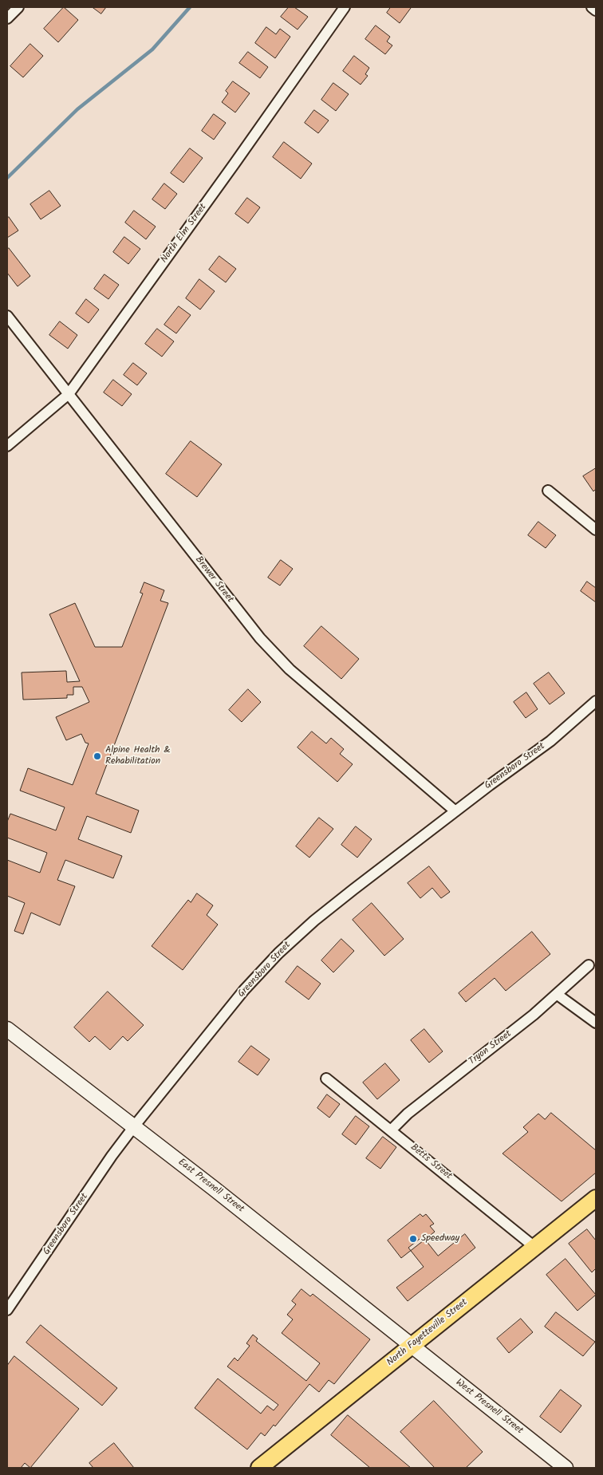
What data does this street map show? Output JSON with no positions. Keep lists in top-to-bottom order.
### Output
{
  "streets": {
    "main road": ["East Presnell Street", "North Fayetteville Street", "West Presnell Street"],
    "street": [
      "North Elm Street",
      "Brewer Street",
      "Greensboro Street",
      "Tryon Street",
      "Betts Street"
    ]
  },
  "crossings": [
    ["North Elm Street", "Brewer Street"],
    ["Brewer Street", "Greensboro Street"],
    ["Greensboro Street", "East Presnell Street"],
    ["Tryon Street", "Betts Street"],
    ["Betts Street", "North Fayetteville Street"],
    ["East Presnell Street", "North Fayetteville Street"],
    ["East Presnell Street", "West Presnell Street"],
    ["North Fayetteville Street", "West Presnell Street"]
  ],
  "places": ["Alpine Health & Rehabilitation", "Speedway"]
}
